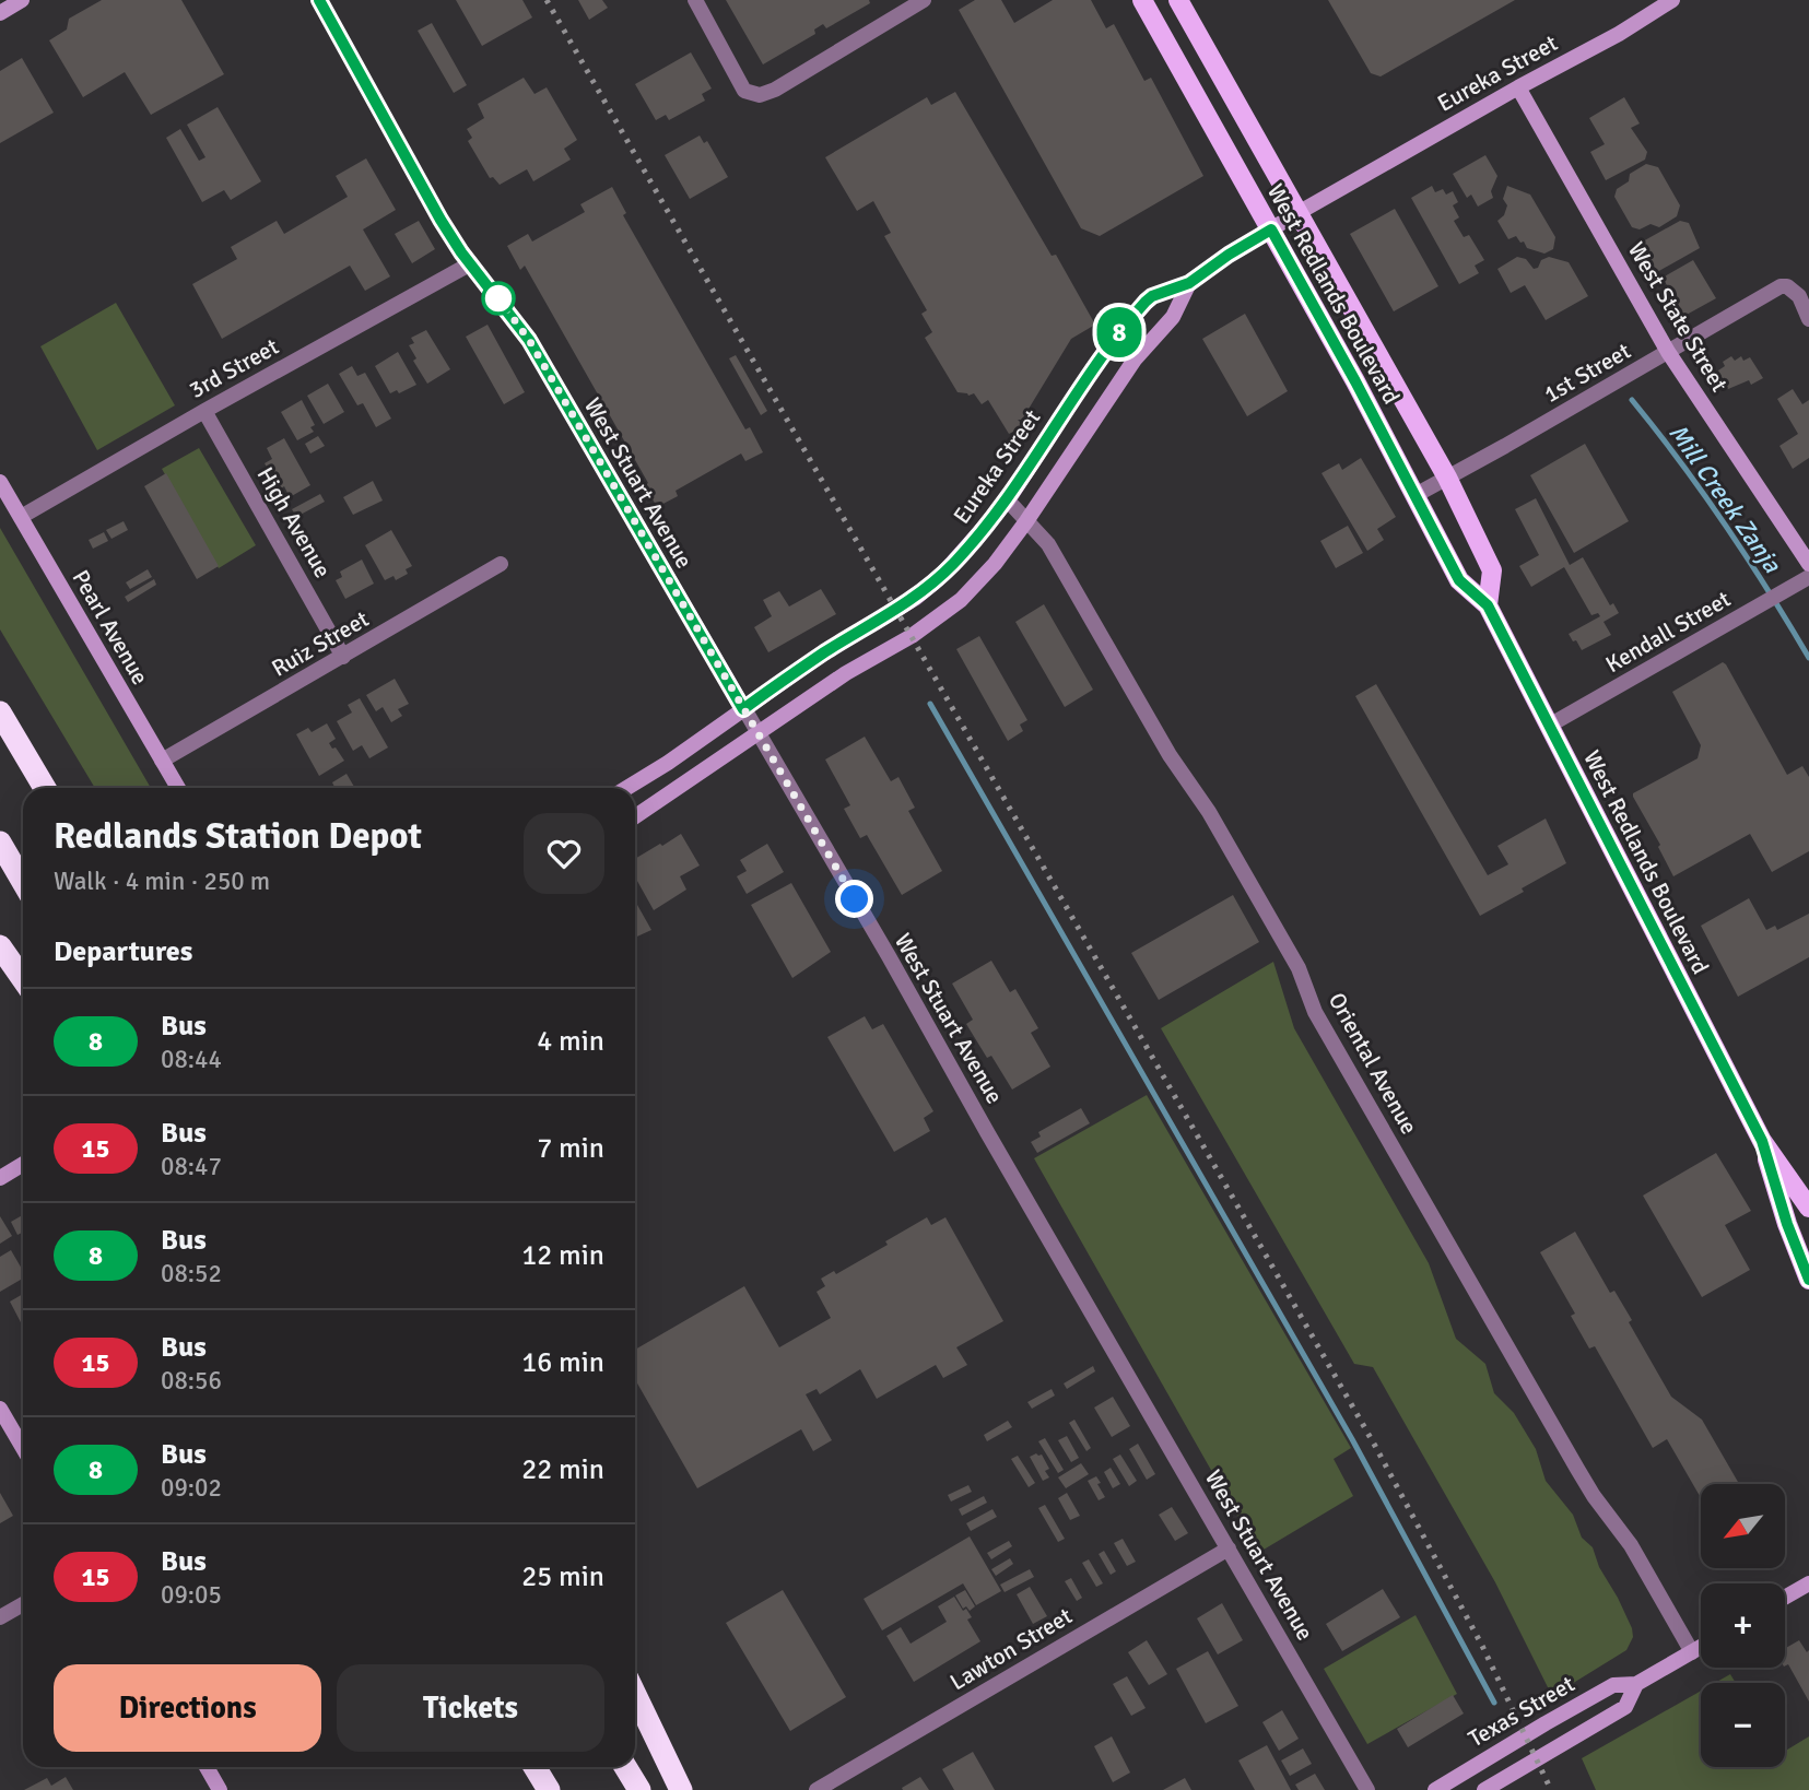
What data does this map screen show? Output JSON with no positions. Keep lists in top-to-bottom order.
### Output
{
  "streets": {
    "main road": ["West Redlands Boulevard"],
    "street": [
      "Eureka Street",
      "West State Street",
      "3rd Street",
      "1st Street",
      "West Stuart Avenue",
      "High Avenue",
      "Pearl Avenue",
      "Kendall Street",
      "Ruiz Street",
      "Oriental Avenue",
      "Lawton Street",
      "Texas Street"
    ]
  },
  "crossings": [
    ["Eureka Street", "West Redlands Boulevard"],
    ["Eureka Street", "West State Street"],
    ["Eureka Street", "West Stuart Avenue"],
    ["Eureka Street", "Oriental Avenue"],
    ["West Redlands Boulevard", "1st Street"],
    ["West Redlands Boulevard", "Kendall Street"],
    ["West State Street", "1st Street"],
    ["3rd Street", "West Stuart Avenue"],
    ["3rd Street", "High Avenue"],
    ["3rd Street", "Pearl Avenue"],
    ["West Stuart Avenue", "Lawton Street"],
    ["High Avenue", "Ruiz Street"],
    ["Pearl Avenue", "Ruiz Street"],
    ["Oriental Avenue", "Texas Street"]
  ],
  "water": ["Mill Creek Zanja"],
  "lines": ["bus line 8"],
  "north": "bottom left",
  "page": {
    "on_map": "8",
    "heading": [
      ["Redlands Station Depot", "Walk · 4 min · 250 m"],
      "Departures"
    ],
    "list": [
      {
        "mark": "8",
        "name": "Bus",
        "note": "08:44",
        "value": "4 min"
      },
      {
        "mark": "15",
        "name": "Bus",
        "note": "08:47",
        "value": "7 min"
      },
      {
        "mark": "8",
        "name": "Bus",
        "note": "08:52",
        "value": "12 min"
      },
      {
        "mark": "15",
        "name": "Bus",
        "note": "08:56",
        "value": "16 min"
      },
      {
        "mark": "8",
        "name": "Bus",
        "note": "09:02",
        "value": "22 min"
      },
      {
        "mark": "15",
        "name": "Bus",
        "note": "09:05",
        "value": "25 min"
      }
    ],
    "map_buttons": ["+", "−"],
    "buttons": ["Directions", "Tickets"]
  }
}
